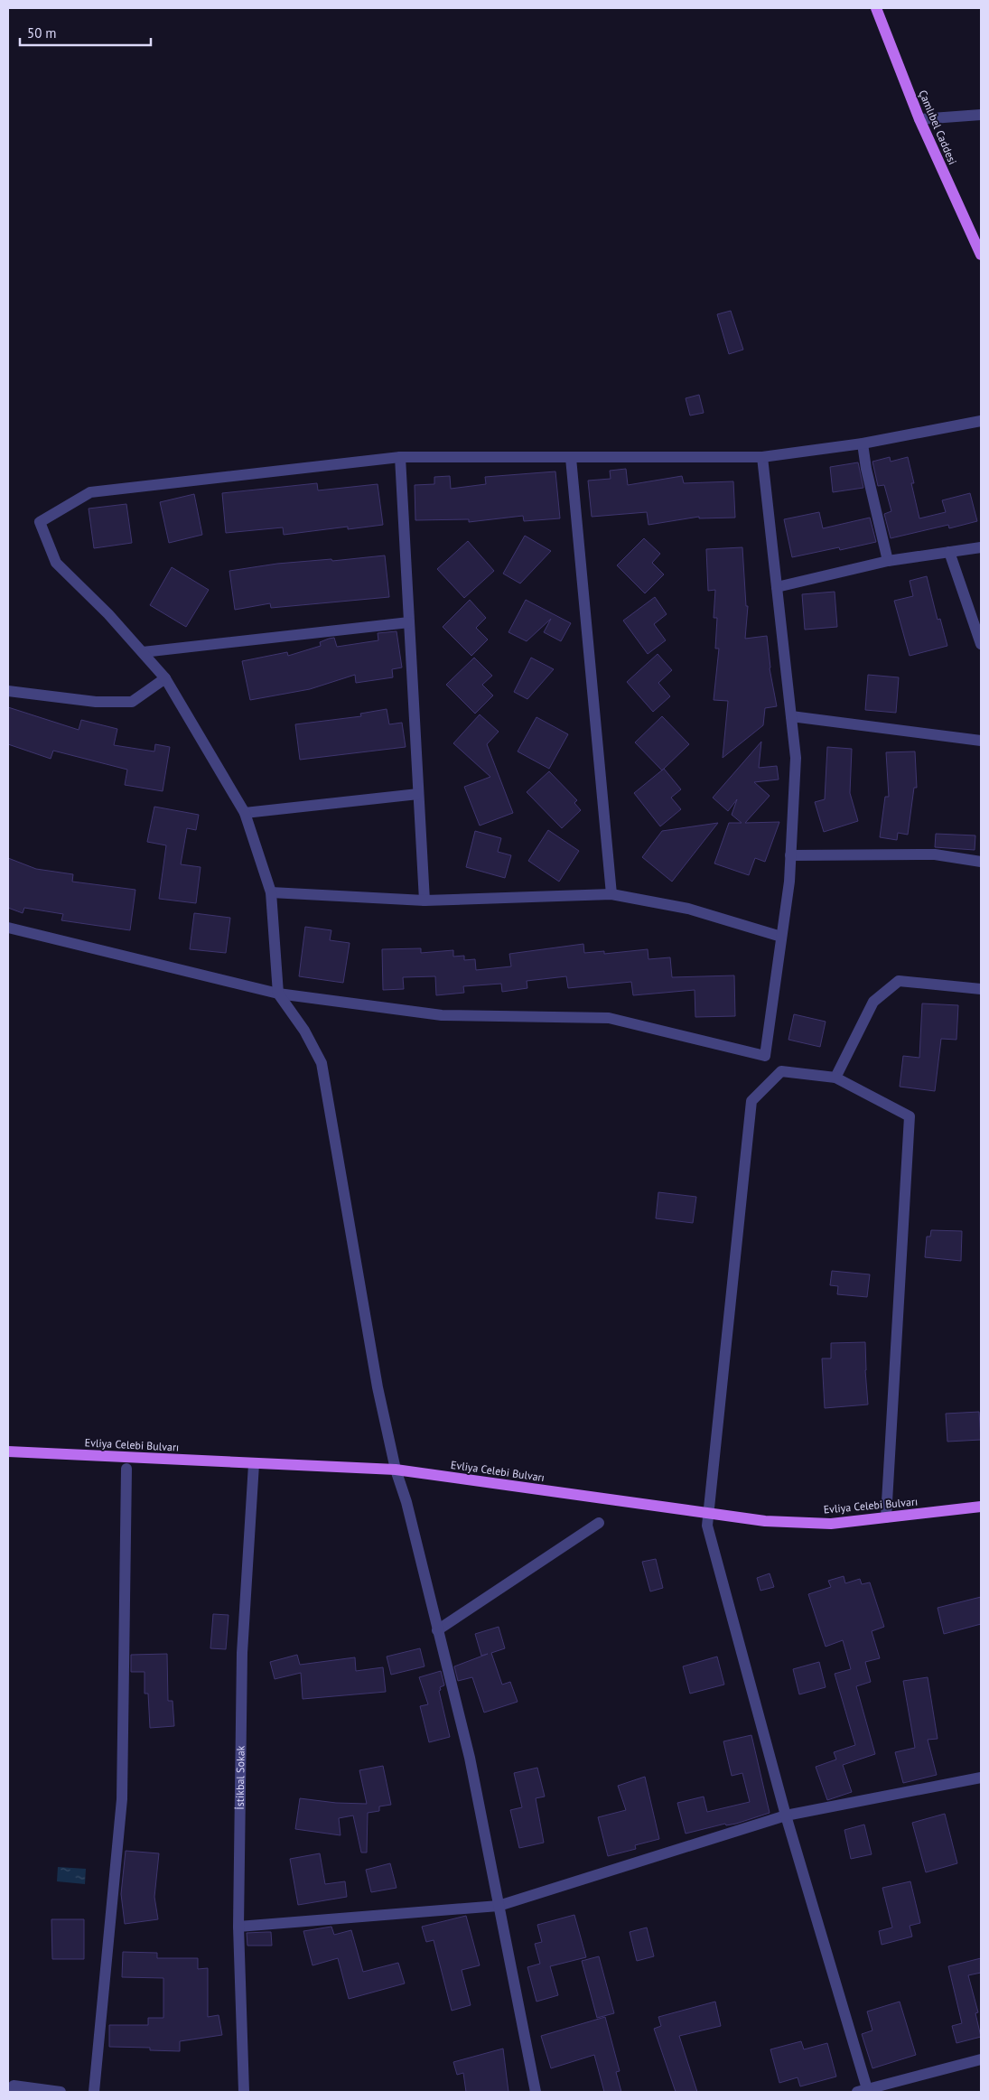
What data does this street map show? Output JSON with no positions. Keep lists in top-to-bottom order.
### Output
{
  "streets": {
    "main road": ["Çamlıbel Caddesi", "Evliya Celebi Bulvarı"],
    "street": ["İstikbal Sokak"]
  },
  "crossings": [
    ["Evliya Celebi Bulvarı", "İstikbal Sokak"]
  ],
  "scale_bar": "50 m"
}
